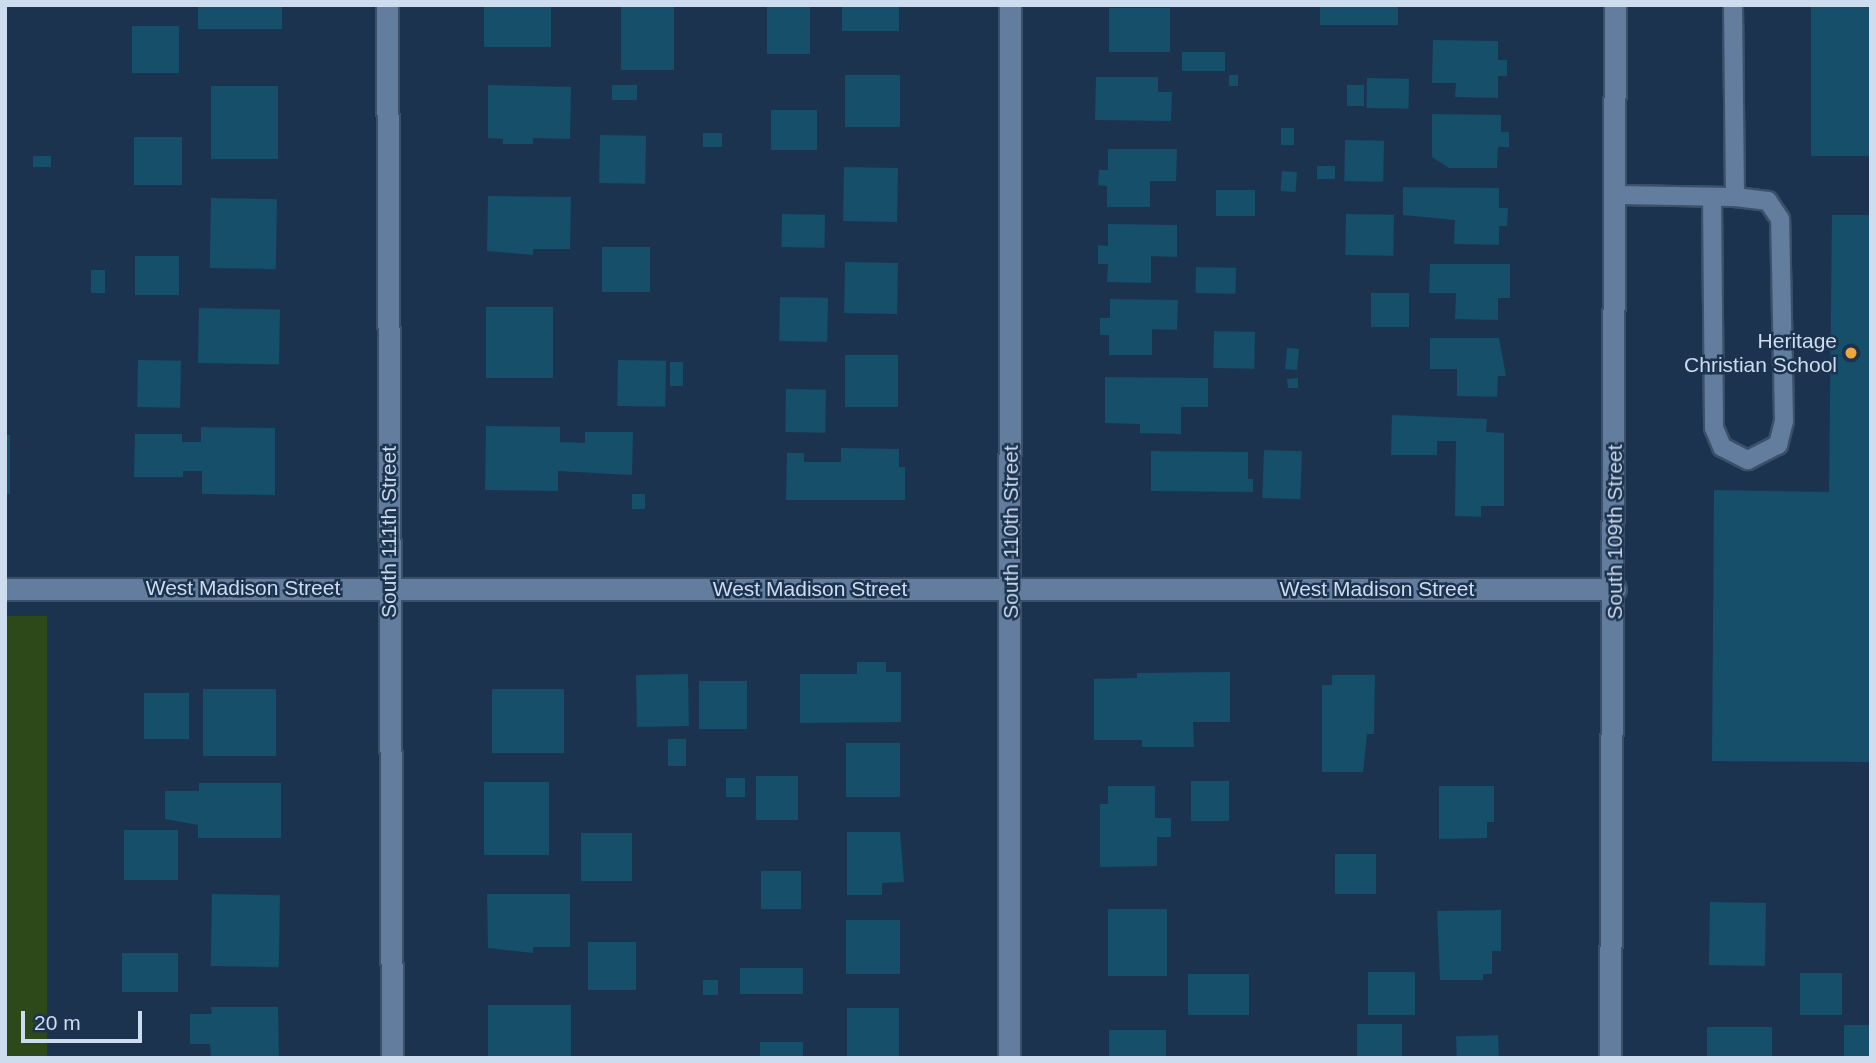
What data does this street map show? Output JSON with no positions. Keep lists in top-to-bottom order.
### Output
{
  "streets": {
    "street": [
      "South 111th Street",
      "South 110th Street",
      "South 109th Street",
      "West Madison Street"
    ]
  },
  "crossings": [
    ["South 111th Street", "West Madison Street"],
    ["South 110th Street", "West Madison Street"],
    ["South 109th Street", "West Madison Street"]
  ],
  "places": ["Heritage Christian School"],
  "scale_bar": "20 m"
}
